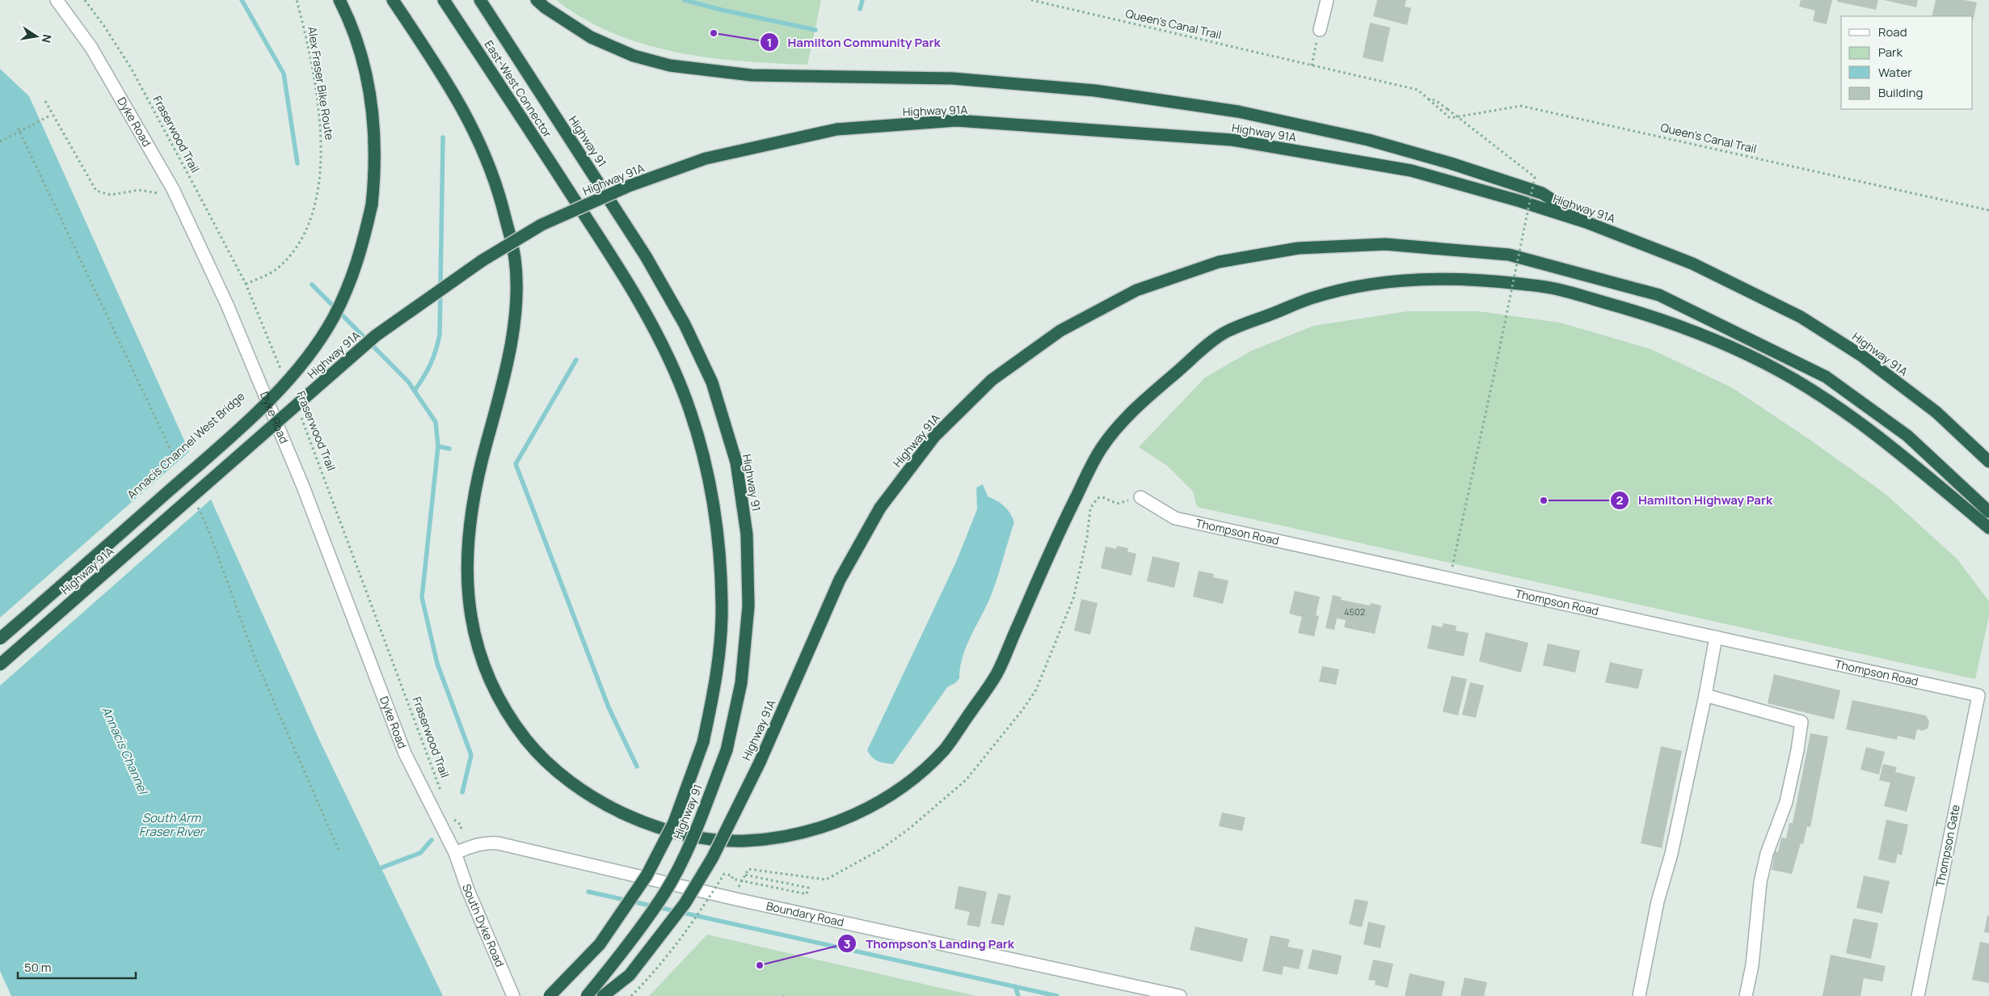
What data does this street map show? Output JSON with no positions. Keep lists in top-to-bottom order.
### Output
{
  "streets": {
    "highway": ["East-West Connector", "Highway 91A", "Highway 91"],
    "street": [
      "Dyke Road",
      "Thompson Road",
      "Thompson Gate",
      "Boundary Road",
      "South Dyke Road"
    ],
    "path": [
      "Queen's Canal Trail",
      "Alex Fraser Bike Route",
      "Fraserwood Trail",
      "Annacis Channel West Bridge"
    ]
  },
  "crossings": [
    ["Queen's Canal Trail", "Thompson Road"],
    ["Alex Fraser Bike Route", "Fraserwood Trail"],
    ["East-West Connector", "Highway 91"],
    ["Dyke Road", "Boundary Road"],
    ["Dyke Road", "South Dyke Road"],
    ["Thompson Road", "Thompson Gate"],
    ["Boundary Road", "South Dyke Road"]
  ],
  "water": ["Annacis Channel", "South Arm Fraser River"],
  "places": ["Hamilton Community Park", "Hamilton Highway Park", "Thompson's Landing Park"],
  "house_numbers": ["4502"],
  "legend": [
    "Road",
    "Park",
    "Water",
    "Building"
  ],
  "scale_bar": "50 m",
  "north": "right"
}
